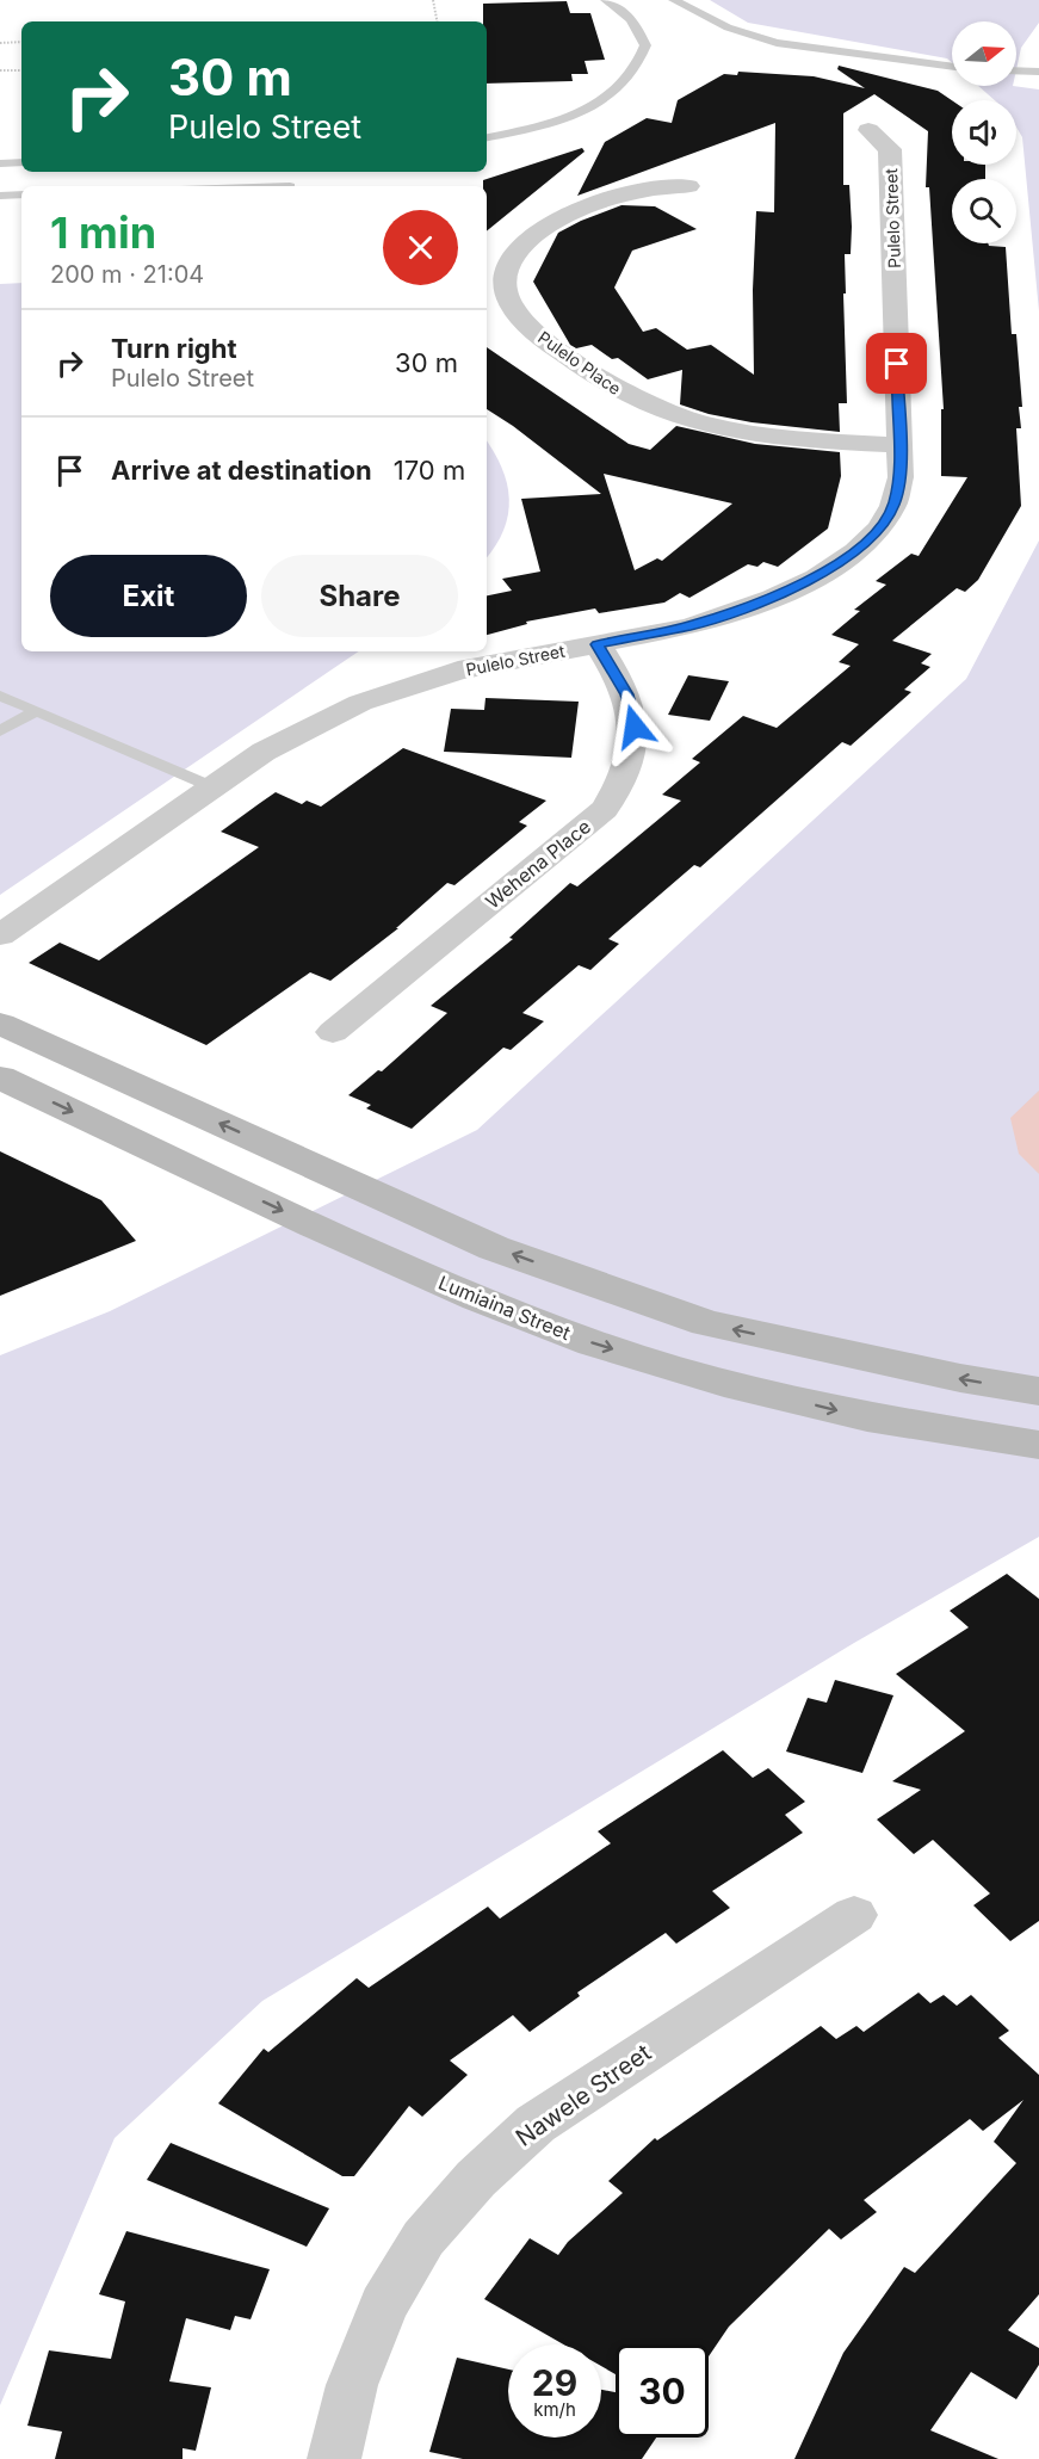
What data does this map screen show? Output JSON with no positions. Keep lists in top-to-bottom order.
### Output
{
  "streets": {
    "main road": ["Lumiaina Street"],
    "street": [
      "Pulelo Street",
      "Pulelo Place",
      "Wehena Place",
      "Nawele Street"
    ]
  },
  "crossings": [
    ["Pulelo Street", "Pulelo Place"],
    ["Pulelo Street", "Wehena Place"]
  ],
  "north": "right",
  "page": {
    "turn": ["30 m", "Pulelo Street"],
    "heading": ["1 min", "200 m · 21:04"],
    "list": [
      {
        "name": "Turn right",
        "note": "Pulelo Street",
        "value": "30 m"
      },
      {
        "name": "Arrive at destination",
        "value": "170 m"
      }
    ],
    "buttons": ["Exit", "Share"],
    "speed": "29 km/h",
    "limit": "30"
  }
}
